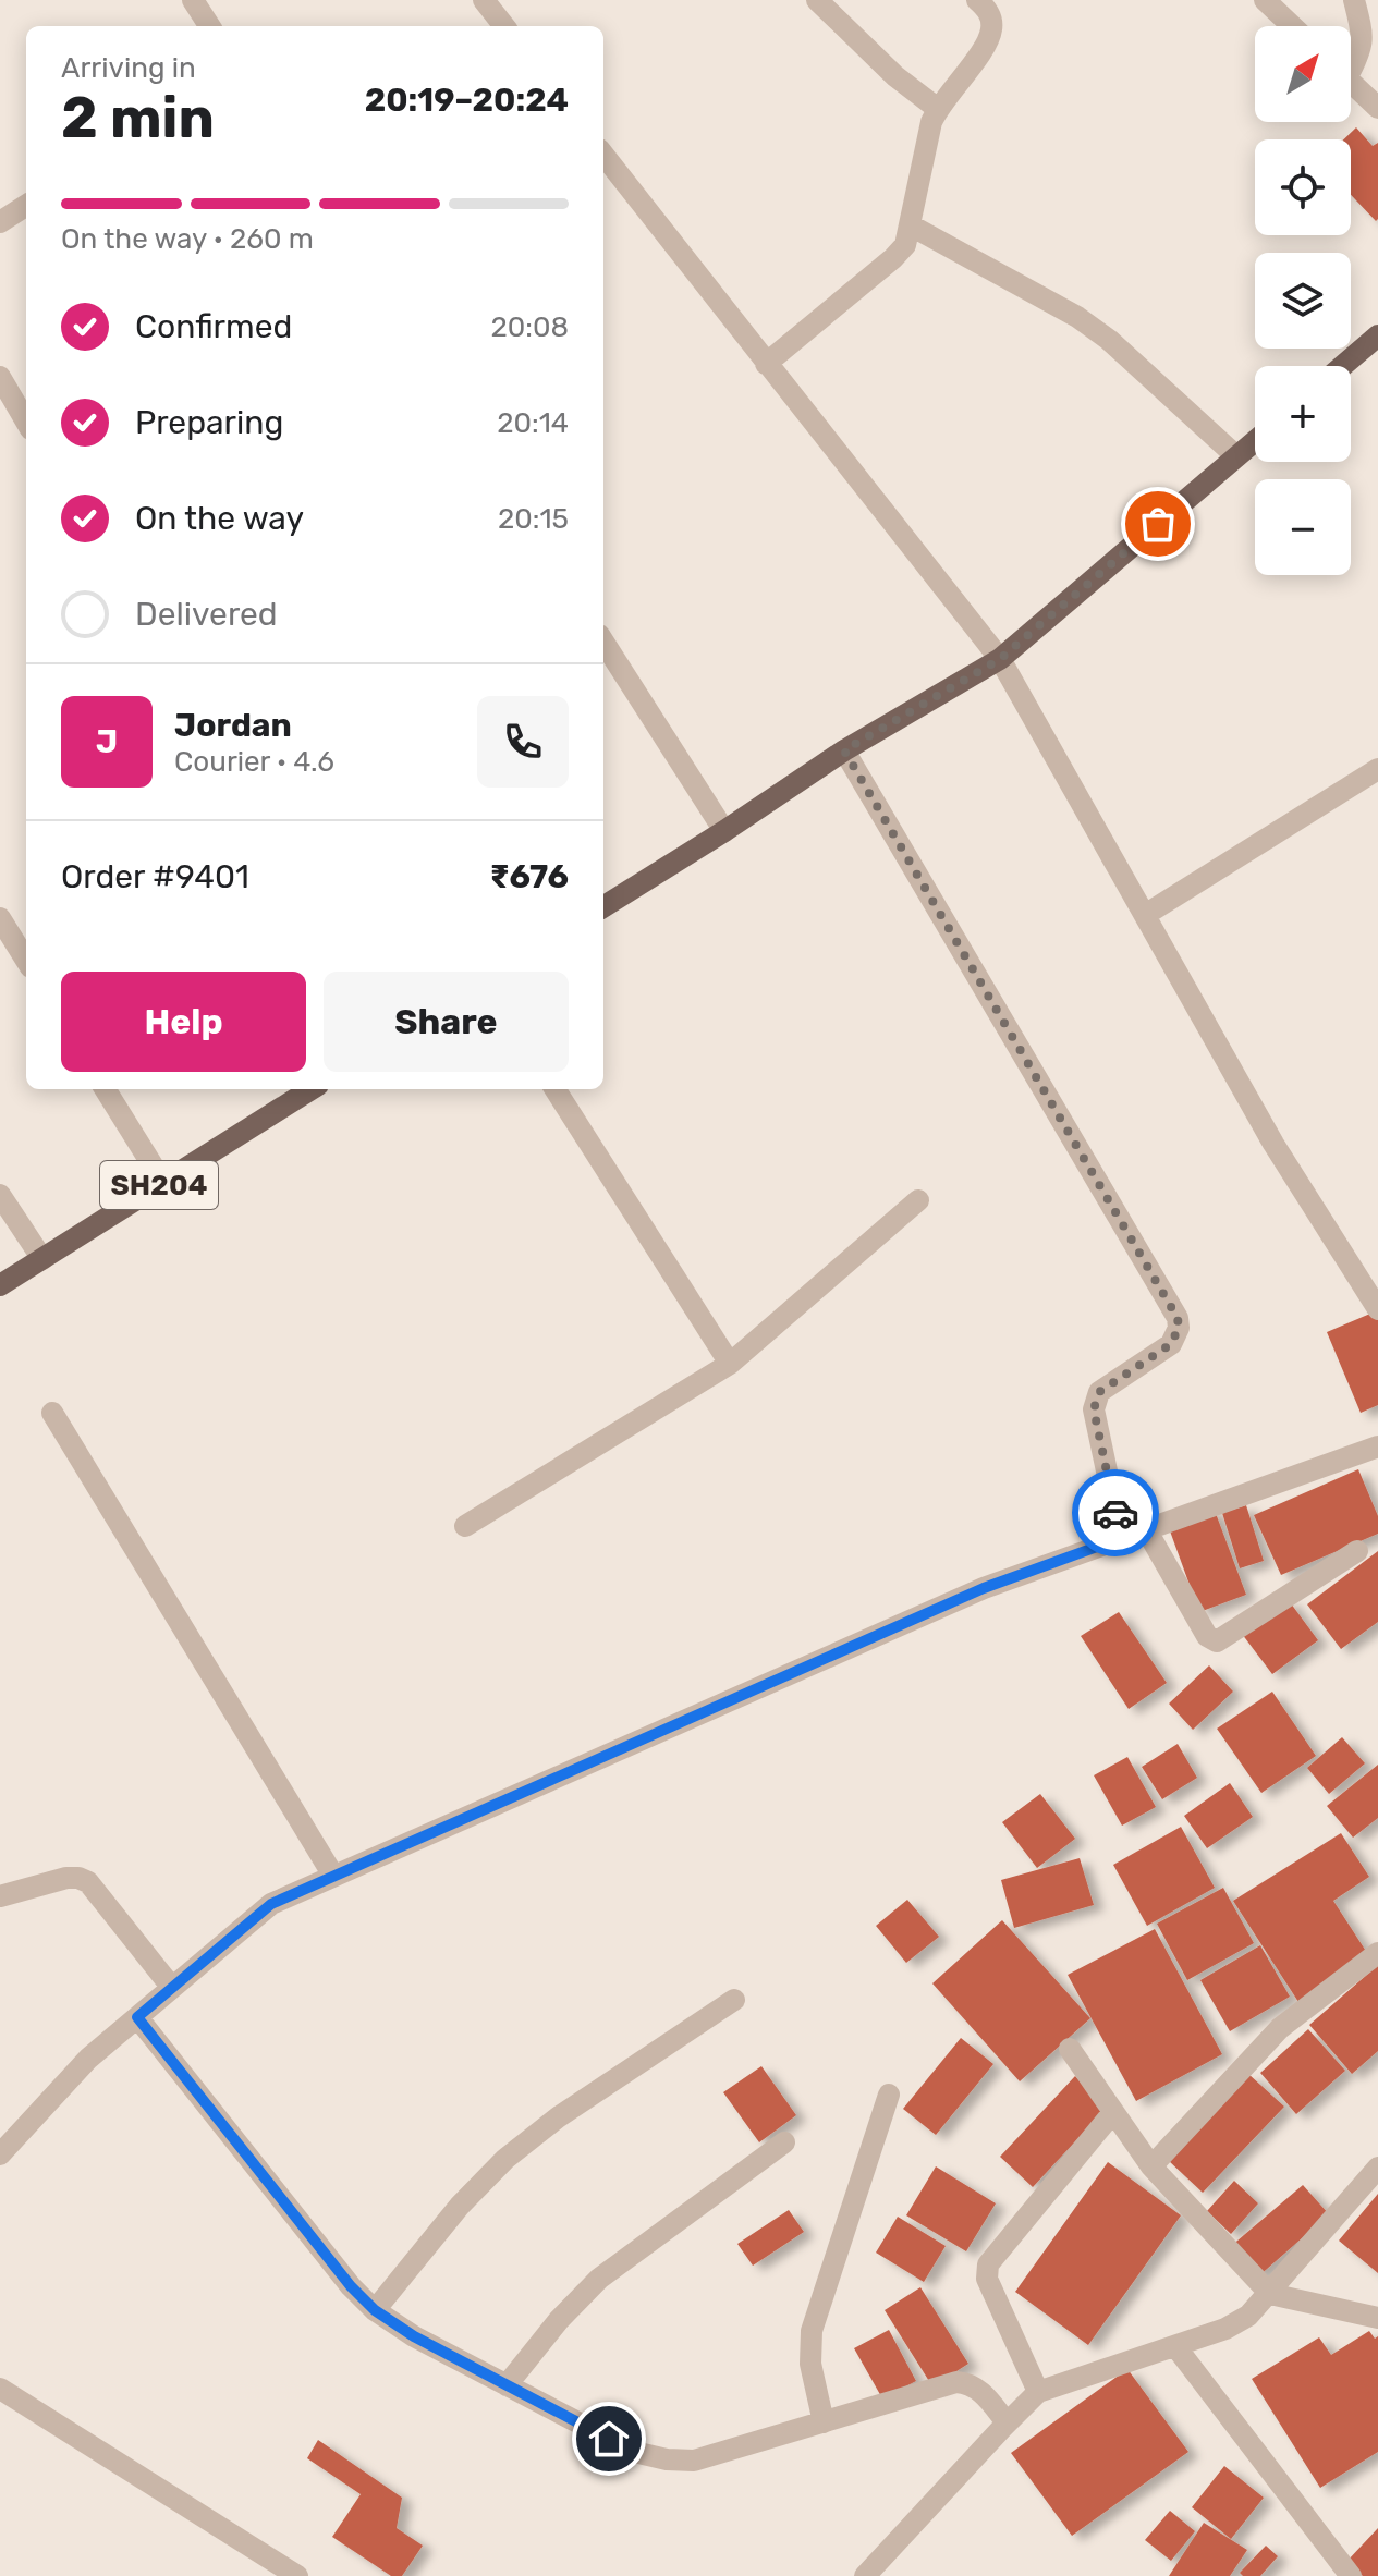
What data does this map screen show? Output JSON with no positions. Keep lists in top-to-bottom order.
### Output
{
  "streets": {
    "main road": ["SH204"]
  },
  "north": "top right",
  "page": {
    "map_buttons": ["+", "−"],
    "heading": ["2 min", "Arriving in", "20:19–20:24"],
    "panel": [
      "Jordan",
      "Courier · 4.6",
      "Order #9401",
      "₹676"
    ],
    "bar": "On the way · 260 m",
    "list": [
      ["Confirmed", "20:08"],
      ["Preparing", "20:14"],
      ["On the way", "20:15"],
      "Delivered"
    ],
    "round": "J",
    "buttons": ["Help", "Share"]
  }
}
